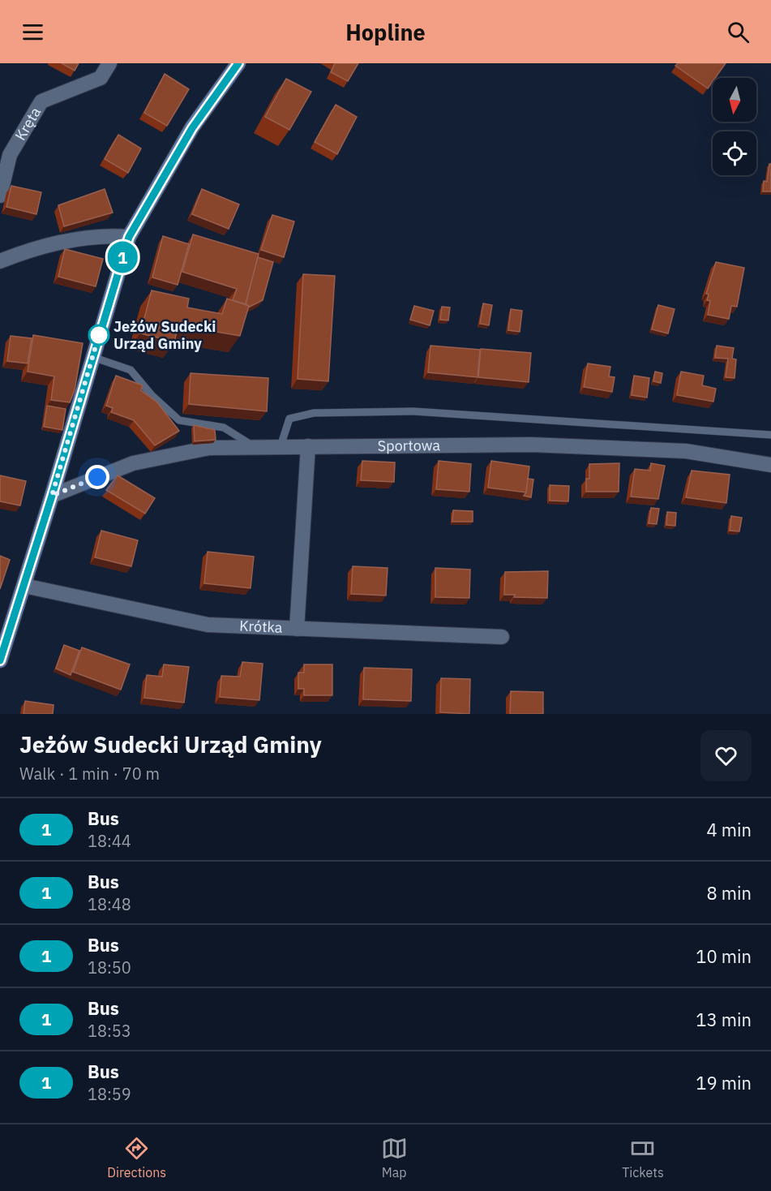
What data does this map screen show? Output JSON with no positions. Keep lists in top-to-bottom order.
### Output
{
  "streets": {
    "street": ["Kręta", "Sportowa", "Krótka"]
  },
  "places": ["Jeżów Sudecki Urząd Gminy"],
  "lines": ["bus line 1"],
  "north": "bottom",
  "page": {
    "header": "Hopline",
    "on_map": "1",
    "heading": ["Jeżów Sudecki Urząd Gminy", "Walk · 1 min · 70 m"],
    "list": [
      {
        "mark": "1",
        "name": "Bus",
        "note": "18:44",
        "value": "4 min"
      },
      {
        "mark": "1",
        "name": "Bus",
        "note": "18:48",
        "value": "8 min"
      },
      {
        "mark": "1",
        "name": "Bus",
        "note": "18:50",
        "value": "10 min"
      },
      {
        "mark": "1",
        "name": "Bus",
        "note": "18:53",
        "value": "13 min"
      },
      {
        "mark": "1",
        "name": "Bus",
        "note": "18:59",
        "value": "19 min"
      }
    ],
    "tabs": ["Directions", "Map", "Tickets"]
  }
}
